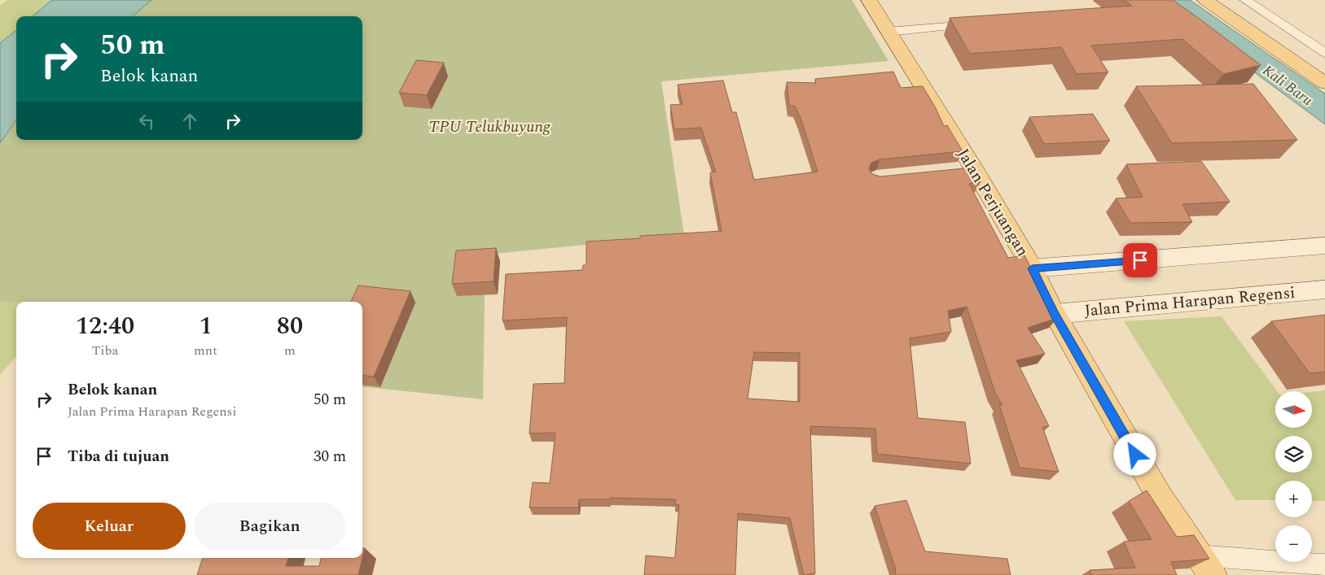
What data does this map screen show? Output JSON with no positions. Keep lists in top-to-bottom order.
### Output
{
  "streets": {
    "main road": ["Jalan Perjuangan"],
    "street": ["Jalan Prima Harapan Regensi"]
  },
  "crossings": [
    ["Jalan Perjuangan", "Jalan Prima Harapan Regensi"]
  ],
  "water": ["Kali Baru"],
  "parks": ["TPU Telukbuyung"],
  "north": "right",
  "page": {
    "turn": ["50 m", "Belok kanan"],
    "eta": [
      "12:40",
      "Tiba",
      "1",
      "mnt",
      "80",
      "m"
    ],
    "list": [
      {
        "name": "Belok kanan",
        "note": "Jalan Prima Harapan Regensi",
        "value": "50 m"
      },
      {
        "name": "Tiba di tujuan",
        "value": "30 m"
      }
    ],
    "map_buttons": ["+", "−"],
    "buttons": ["Keluar", "Bagikan"]
  }
}
